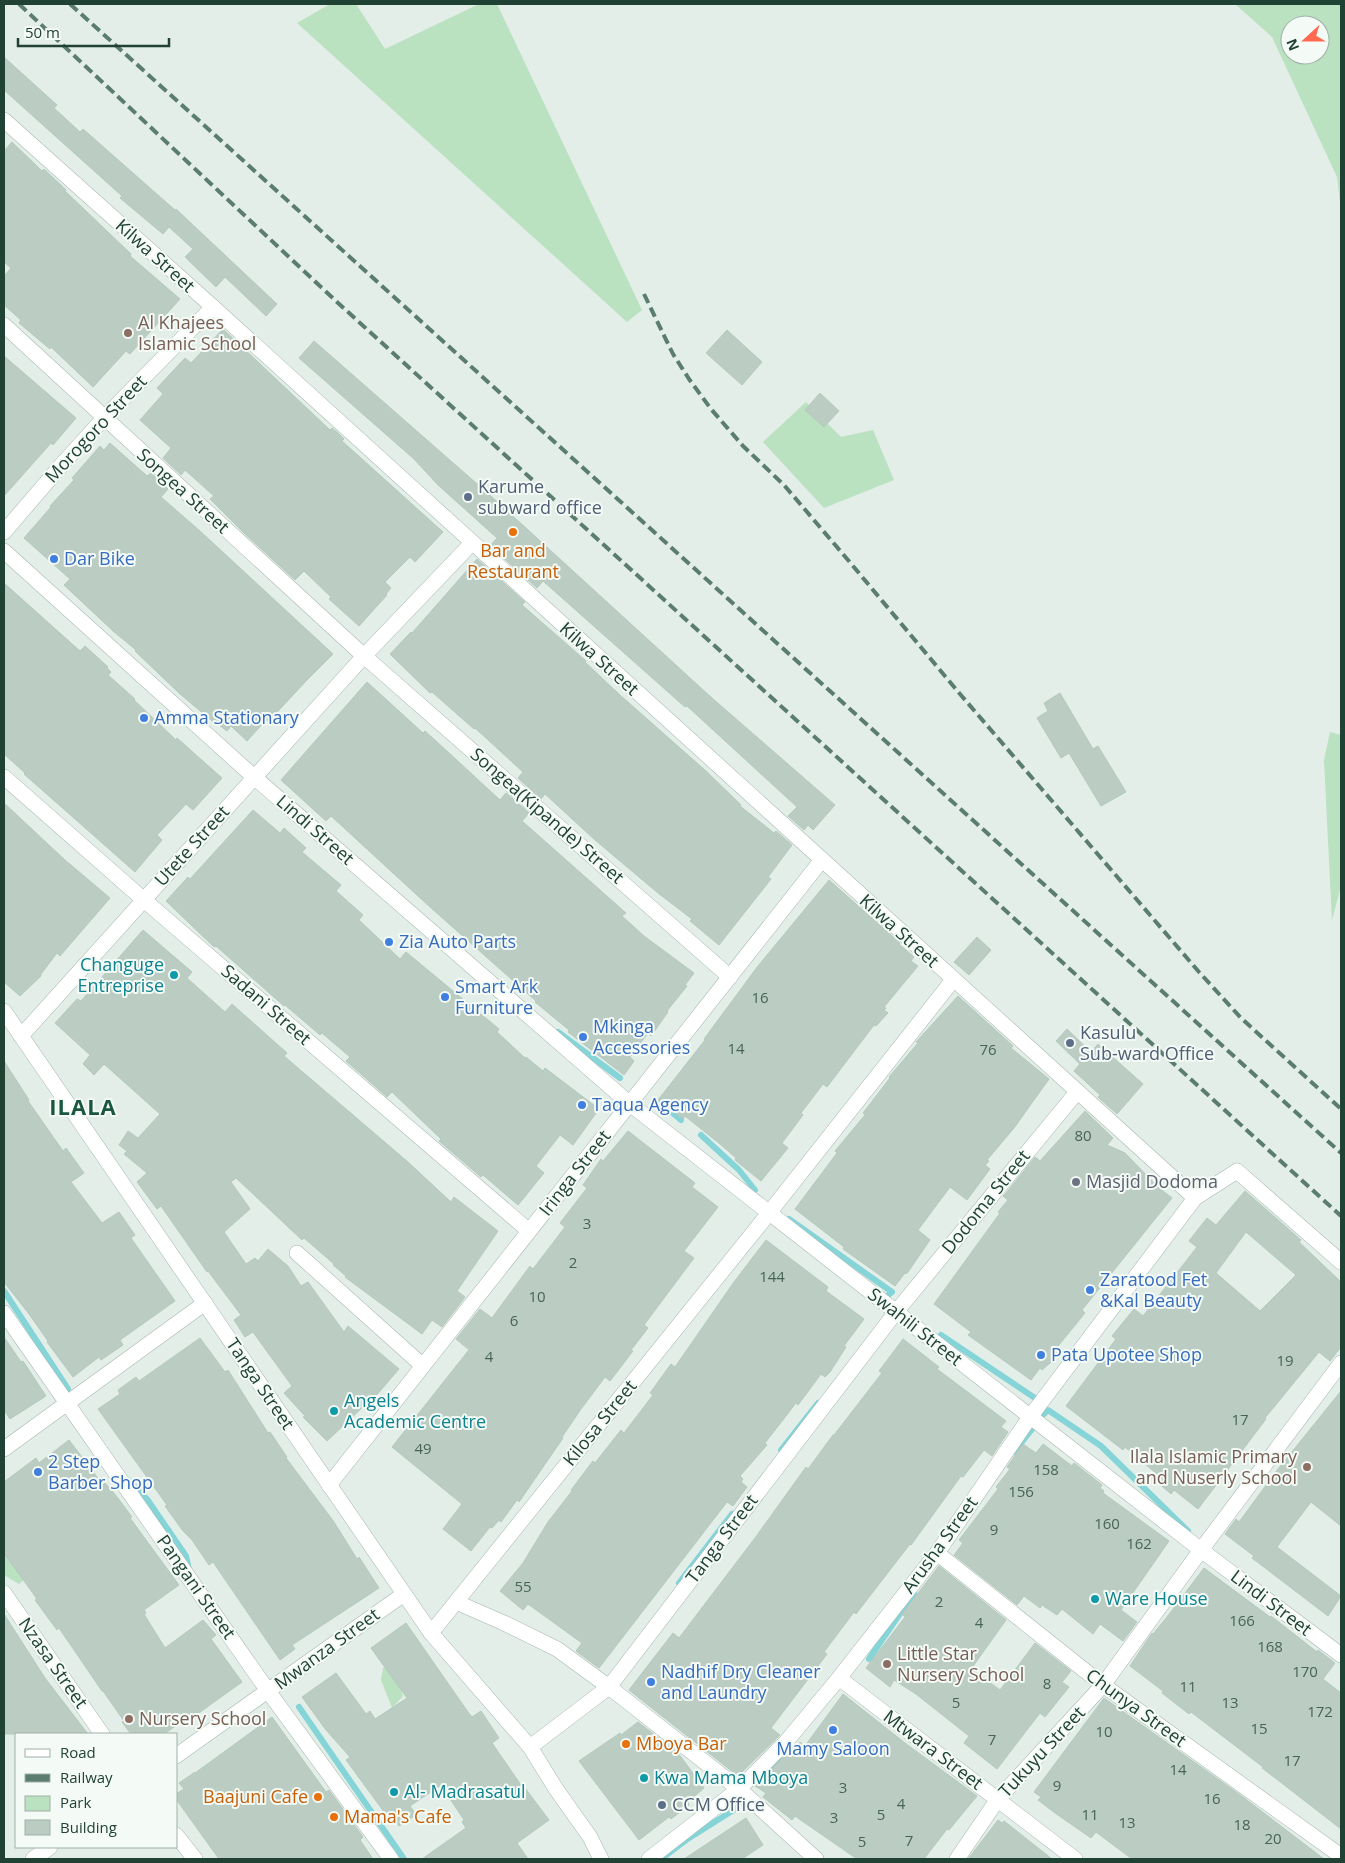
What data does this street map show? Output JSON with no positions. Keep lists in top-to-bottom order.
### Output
{
  "streets": {
    "street": [
      "Kilwa Street",
      "Morogoro Street",
      "Songea Street",
      "Songea(Kipande) Street",
      "Lindi Street",
      "Utete Street",
      "Sadani Street",
      "Iringa Street",
      "Dodoma Street",
      "Swahili Street",
      "Tanga Street",
      "Kilosa Street",
      "Arusha Street",
      "Pangani Street",
      "Mwanza Street",
      "Nzasa Street",
      "Chunya Street",
      "Mtwara Street",
      "Tukuyu Street"
    ]
  },
  "crossings": [
    ["Kilwa Street", "Morogoro Street"],
    ["Kilwa Street", "Utete Street"],
    ["Kilwa Street", "Iringa Street"],
    ["Kilwa Street", "Dodoma Street"],
    ["Kilwa Street", "Kilosa Street"],
    ["Kilwa Street", "Arusha Street"],
    ["Morogoro Street", "Songea Street"],
    ["Songea Street", "Songea(Kipande) Street"],
    ["Songea Street", "Utete Street"],
    ["Songea(Kipande) Street", "Utete Street"],
    ["Songea(Kipande) Street", "Iringa Street"],
    ["Lindi Street", "Utete Street"],
    ["Lindi Street", "Iringa Street"],
    ["Lindi Street", "Swahili Street"],
    ["Lindi Street", "Tukuyu Street"],
    ["Utete Street", "Sadani Street"],
    ["Utete Street", "Tanga Street"],
    ["Sadani Street", "Iringa Street"],
    ["Iringa Street", "Swahili Street"],
    ["Iringa Street", "Tanga Street"],
    ["Dodoma Street", "Swahili Street"],
    ["Dodoma Street", "Tanga Street"],
    ["Swahili Street", "Tanga Street"],
    ["Swahili Street", "Kilosa Street"],
    ["Swahili Street", "Arusha Street"],
    ["Swahili Street", "Tukuyu Street"],
    ["Tanga Street", "Kilosa Street"],
    ["Tanga Street", "Mwanza Street"],
    ["Arusha Street", "Chunya Street"],
    ["Arusha Street", "Mtwara Street"],
    ["Pangani Street", "Mwanza Street"],
    ["Chunya Street", "Tukuyu Street"],
    ["Mtwara Street", "Tukuyu Street"]
  ],
  "districts": ["ILALA"],
  "places": [
    "Al Khajees Islamic School",
    "Karume subward office",
    "Bar and Restaurant",
    "Dar Bike",
    "Amma Stationary",
    "Zia Auto Parts",
    "Changuge Entreprise",
    "Smart Ark Furniture",
    "Mkinga Accessories",
    "Kasulu Sub-ward Office",
    "Taqua Agency",
    "Masjid Dodoma",
    "Zaratood Fet &Kal Beauty",
    "Pata Upotee Shop",
    "Angels Academic Centre",
    "Ilala Islamic Primary and Nuserly School",
    "2 Step Barber Shop",
    "Ware House",
    "Little Star Nursery School",
    "Nadhif Dry Cleaner and Laundry",
    "Nursery School",
    "Mamy Saloon",
    "Mboya Bar",
    "Kwa Mama Mboya",
    "Al- Madrasatul",
    "Baajuni Cafe",
    "CCM Office",
    "Mama's Cafe"
  ],
  "house_numbers": [
    "16",
    "14",
    "76",
    "80",
    "3",
    "2",
    "144",
    "10",
    "6",
    "4",
    "19",
    "17",
    "49",
    "158",
    "156",
    "160",
    "9",
    "162",
    "55",
    "2",
    "166",
    "4",
    "168",
    "170",
    "8",
    "11",
    "5",
    "13",
    "172",
    "15",
    "10",
    "7",
    "17",
    "14",
    "9",
    "3",
    "16",
    "4",
    "5",
    "11",
    "3",
    "13",
    "18",
    "20",
    "7",
    "5"
  ],
  "legend": [
    "Road",
    "Railway",
    "Park",
    "Building"
  ],
  "scale_bar": "50 m",
  "north": "left"
}
